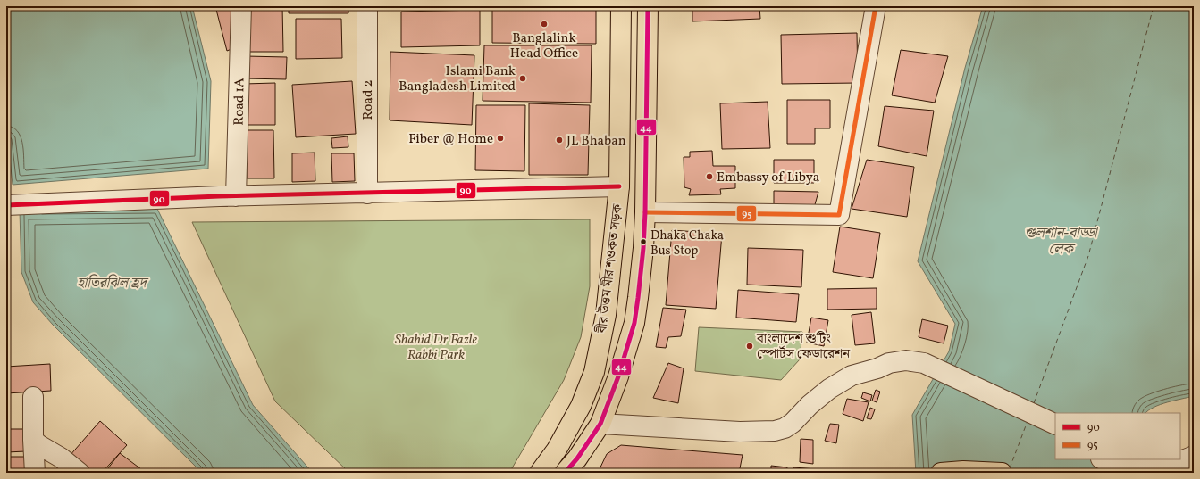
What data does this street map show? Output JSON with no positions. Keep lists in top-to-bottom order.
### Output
{
  "streets": {
    "main road": ["বীর উত্তম মীর শওকত সড়ক"],
    "street": ["Road 2", "Road 1A"]
  },
  "water": ["গুলশান-বাড্ডা লেক", "হাতিরঝিল হ্রদ"],
  "parks": ["Shahid Dr Fazle Rabbi Park"],
  "places": [
    "Banglalink Head Office",
    "Islami Bank Bangladesh Limited",
    "Fiber @ Home",
    "JL Bhaban",
    "Embassy of Libya",
    "Dhaka Chaka Bus Stop",
    "বাংলাদেশ শুটিং স্পোর্টস ফেডারেশন"
  ],
  "lines": ["transit line 95", "transit line 44", "transit line 90"],
  "legend": ["90", "95"]
}
